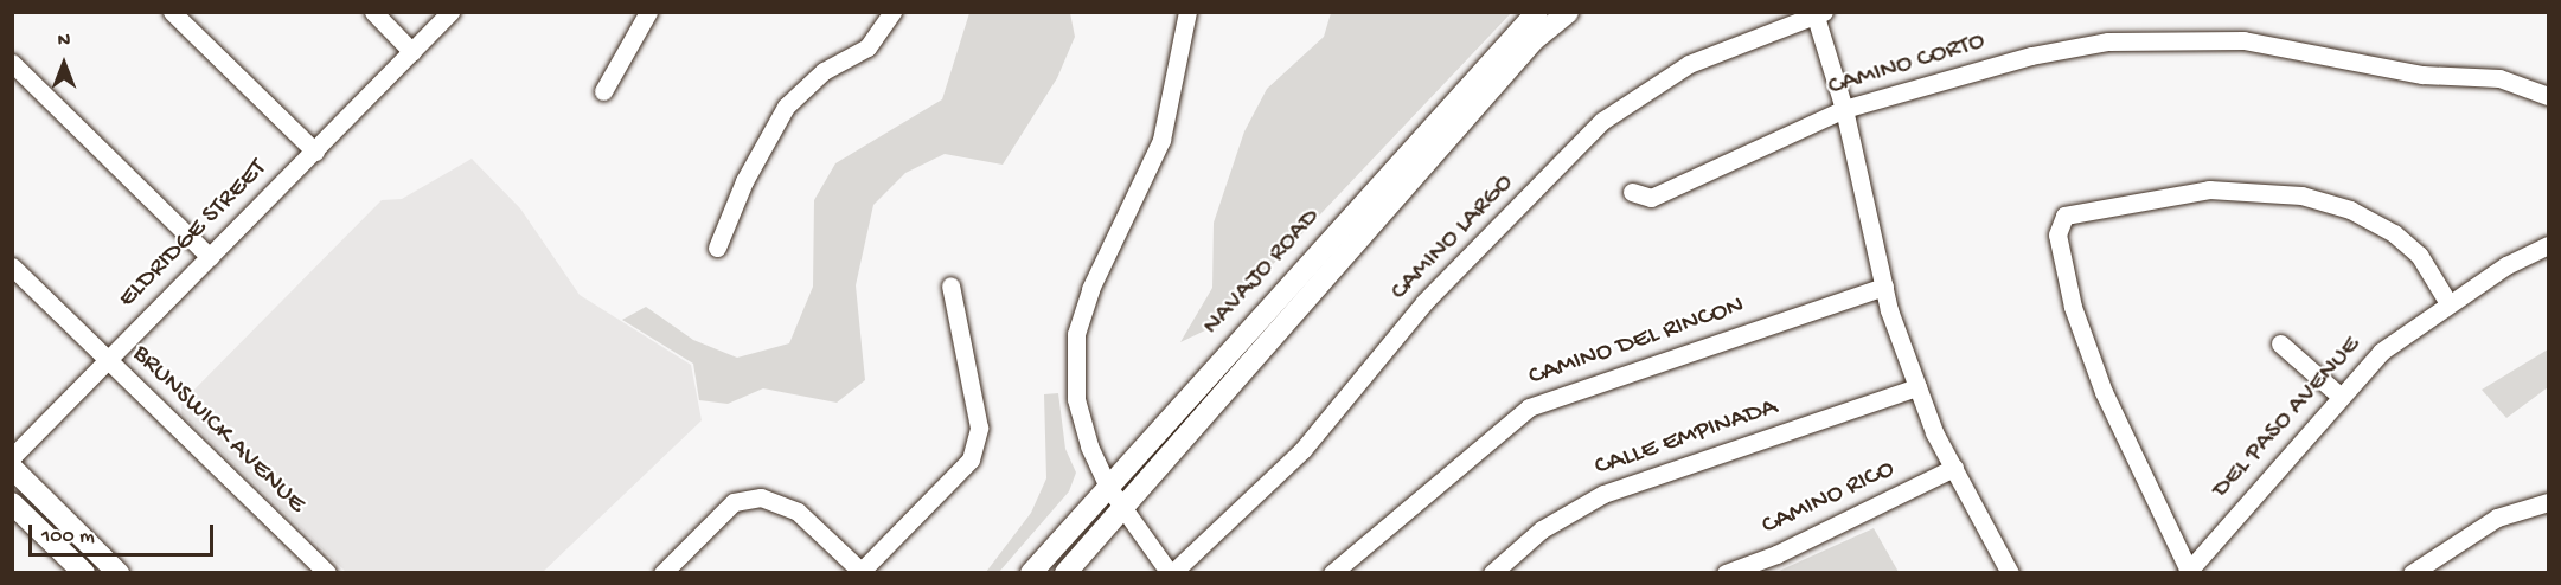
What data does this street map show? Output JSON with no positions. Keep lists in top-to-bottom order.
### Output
{
  "streets": {
    "main road": ["NAVAJO ROAD"],
    "street": [
      "CAMINO CORTO",
      "ELDRIDGE STREET",
      "CAMINO LARGO",
      "CAMINO DEL RINCON",
      "DEL PASO AVENUE",
      "BRUNSWICK AVENUE",
      "CALLE EMPINADA",
      "CAMINO RICO"
    ]
  },
  "crossings": [
    ["ELDRIDGE STREET", "BRUNSWICK AVENUE"]
  ],
  "scale_bar": "100 m",
  "north": "top"
}
